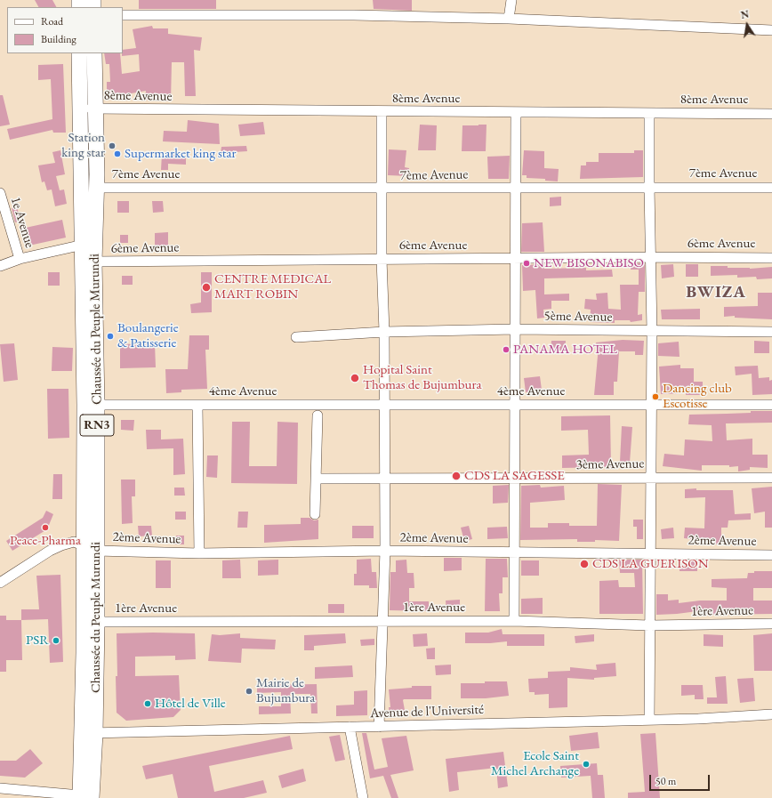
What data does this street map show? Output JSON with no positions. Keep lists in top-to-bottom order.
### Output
{
  "streets": {
    "highway": ["Chaussée du Peuple Murundi", "RN3"],
    "street": [
      "8ème Avenue",
      "7ème Avenue",
      "1e Avenue",
      "6ème Avenue",
      "5ème Avenue",
      "4ème Avenue",
      "3ème Avenue",
      "2ème Avenue",
      "1ère Avenue",
      "Avenue de l'Université"
    ]
  },
  "crossings": [
    ["8ème Avenue", "Chaussée du Peuple Murundi"],
    ["7ème Avenue", "Chaussée du Peuple Murundi"],
    ["6ème Avenue", "Chaussée du Peuple Murundi"],
    ["Chaussée du Peuple Murundi", "4ème Avenue"],
    ["Chaussée du Peuple Murundi", "2ème Avenue"],
    ["Chaussée du Peuple Murundi", "1ère Avenue"],
    ["Chaussée du Peuple Murundi", "Avenue de l'Université"]
  ],
  "districts": ["BWIZA"],
  "places": [
    "Station king star",
    "Supermarket king star",
    "NEW BISONABISO",
    "CENTRE MEDICAL MART ROBIN",
    "Boulangerie & Patisserie",
    "PANAMA HOTEL",
    "Hopital Saint Thomas de Bujumbura",
    "Dancing club Escotisse",
    "CDS LA SAGESSE",
    "Peace-Pharma",
    "CDS LA GUERISON",
    "PSR",
    "Mairie de Bujumbura",
    "Hôtel de Ville",
    "Ecole Saint Michel Archange"
  ],
  "legend": ["Road", "Building"],
  "scale_bar": "50 m",
  "north": "top"
}
